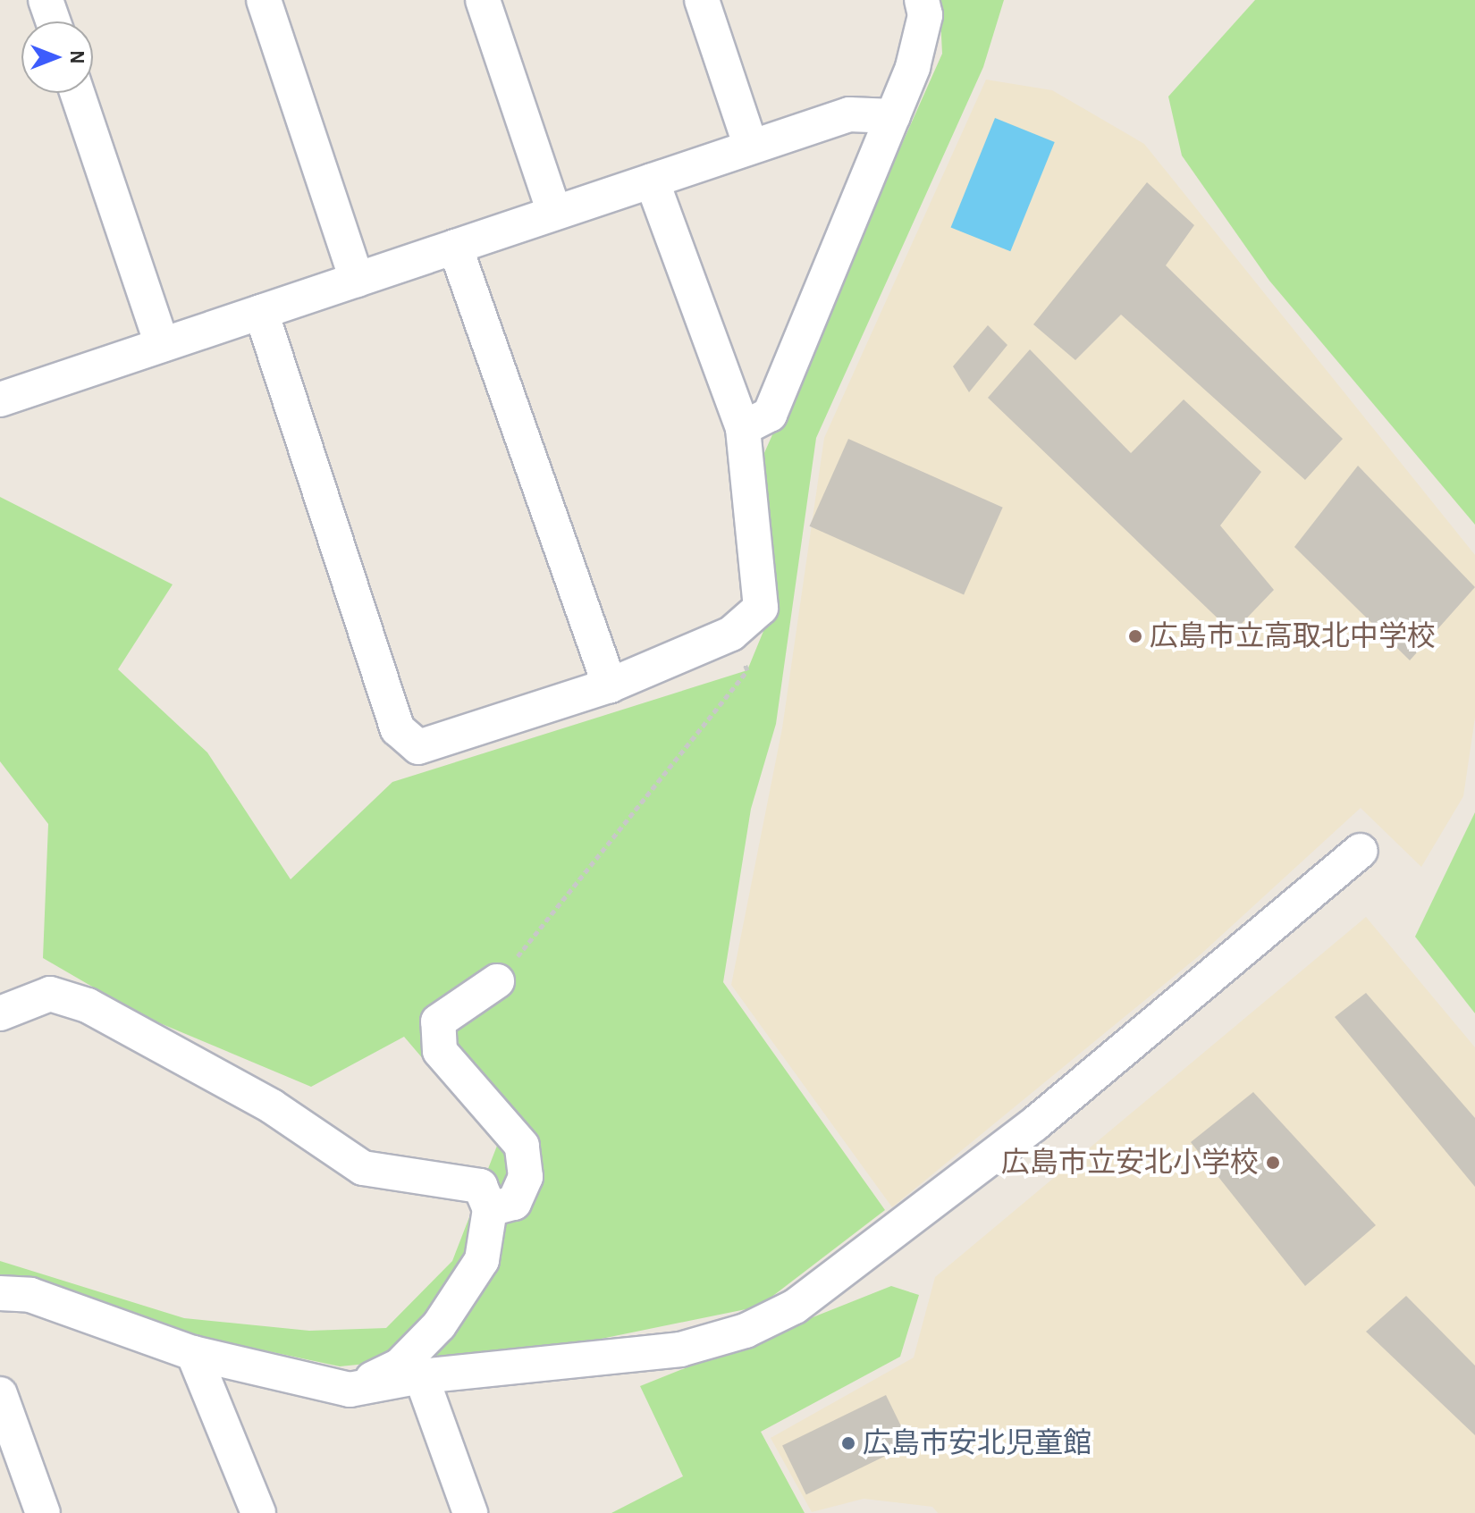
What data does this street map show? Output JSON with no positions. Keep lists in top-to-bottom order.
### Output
{
  "places": ["広島市立高取北中学校", "広島市立安北小学校", "広島市安北児童館"],
  "north": "right"
}
